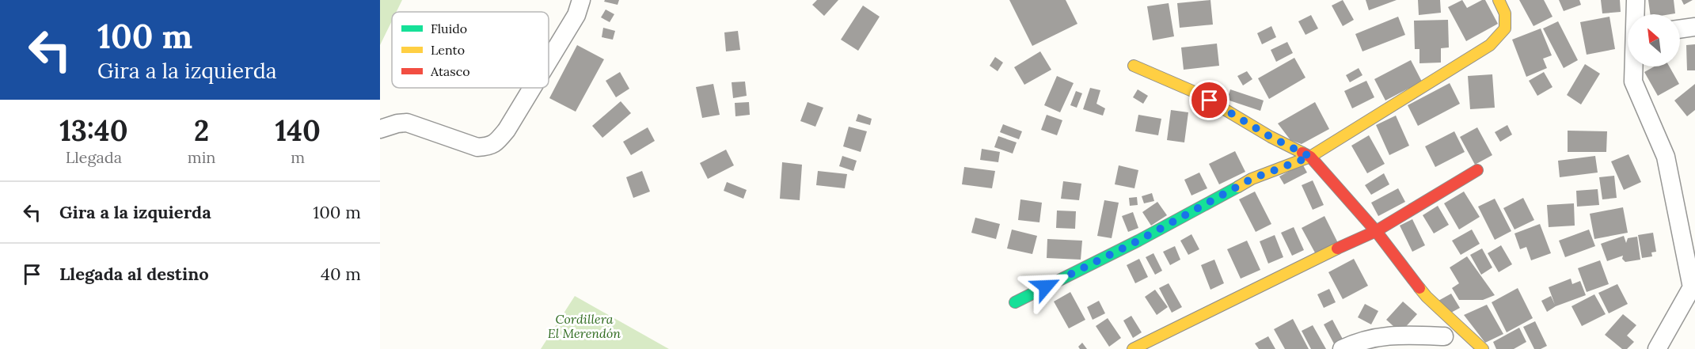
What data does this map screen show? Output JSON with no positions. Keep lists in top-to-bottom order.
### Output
{
  "parks": ["Cordillera El Merendón"],
  "legend": ["Fluido", "Lento", "Atasco"],
  "north": "top left",
  "page": {
    "turn": ["100 m", "Gira a la izquierda"],
    "eta": [
      "13:40",
      "Llegada",
      "2",
      "min",
      "140",
      "m"
    ],
    "list": [
      {
        "name": "Gira a la izquierda",
        "value": "100 m"
      },
      {
        "name": "Llegada al destino",
        "value": "40 m"
      }
    ]
  }
}
